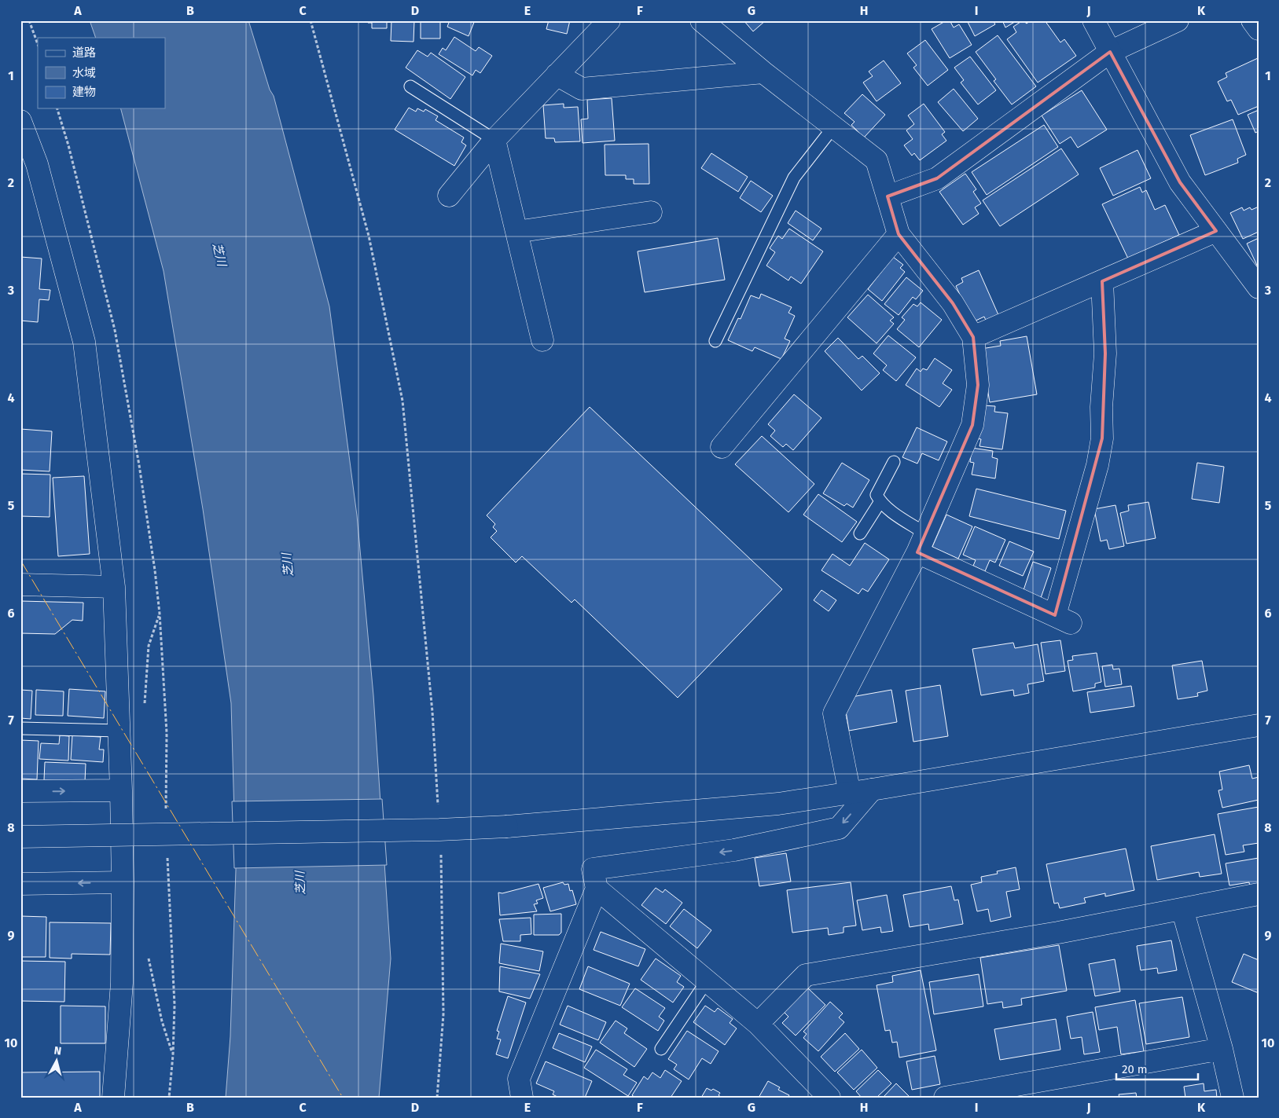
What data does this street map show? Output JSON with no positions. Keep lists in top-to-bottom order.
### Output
{
  "water": ["芝川"],
  "legend": ["道路", "水域", "建物"],
  "scale_bar": "20 m",
  "north": "top",
  "grid": {
    "columns": [
      "A",
      "B",
      "C",
      "D",
      "E",
      "F",
      "G",
      "H",
      "I",
      "J",
      "K"
    ],
    "rows": [
      "1",
      "2",
      "3",
      "4",
      "5",
      "6",
      "7",
      "8",
      "9",
      "10"
    ]
  }
}
